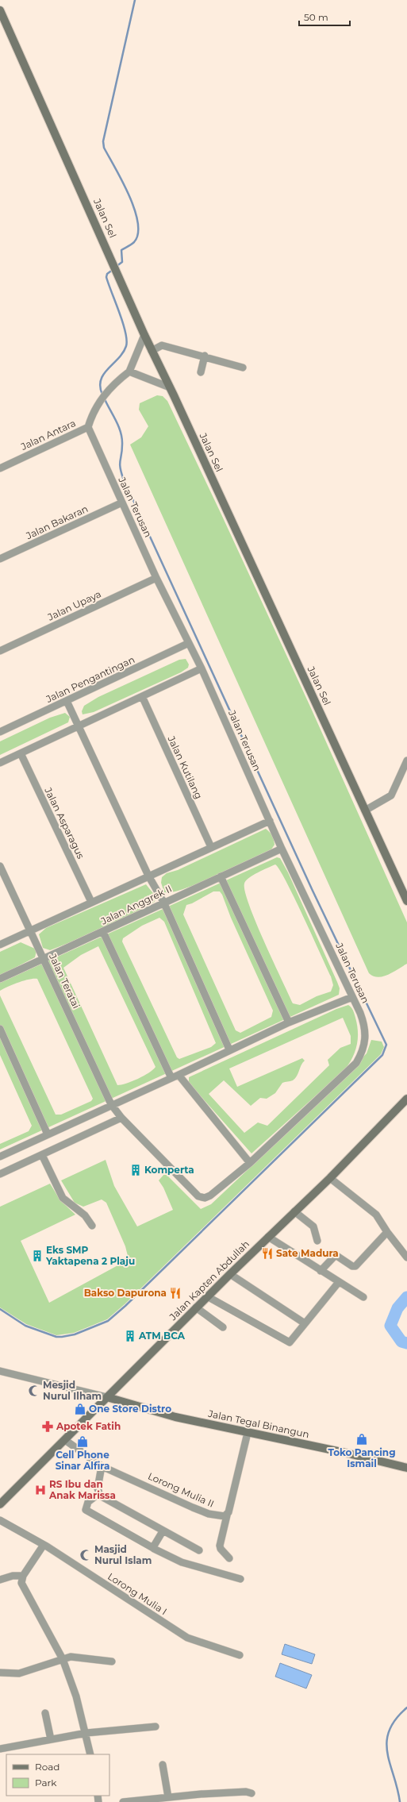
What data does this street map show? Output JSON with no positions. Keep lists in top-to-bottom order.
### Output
{
  "streets": {
    "street": [
      "Jalan Sel",
      "Jalan Antara",
      "Jalan Terusan",
      "Jalan Bakaran",
      "Jalan Upaya",
      "Jalan Pengantingan",
      "Jalan Kutilang",
      "Jalan Asparagus",
      "Jalan Anggrek II",
      "Jalan Teratai",
      "Jalan Kapten Abdullah",
      "Jalan Tegal Binangun",
      "Lorong Mulia II",
      "Lorong Mulia I"
    ]
  },
  "crossings": [
    ["Jalan Antara", "Jalan Terusan"],
    ["Jalan Terusan", "Jalan Bakaran"],
    ["Jalan Terusan", "Jalan Upaya"],
    ["Jalan Terusan", "Jalan Pengantingan"],
    ["Jalan Terusan", "Jalan Anggrek II"],
    ["Jalan Terusan", "Jalan Teratai"],
    ["Jalan Anggrek II", "Jalan Teratai"],
    ["Jalan Kapten Abdullah", "Jalan Tegal Binangun"],
    ["Jalan Kapten Abdullah", "Lorong Mulia II"]
  ],
  "places": {
    "building": ["Komperta", "Eks SMP Yaktapena 2 Plaju", "ATM BCA"],
    "restaurant": ["Sate Madura", "Bakso Dapurona"],
    "mosque": ["Mesjid Nurul Ilham", "Masjid Nurul Islam"],
    "shop": ["One Store Distro", "Toko Pancing Ismail", "Cell Phone Sinar Alfira"],
    "pharmacy": ["Apotek Fatih"],
    "hospital": ["RS Ibu dan Anak Marissa"]
  },
  "legend": ["Road", "Park"],
  "scale_bar": "50 m"
}
